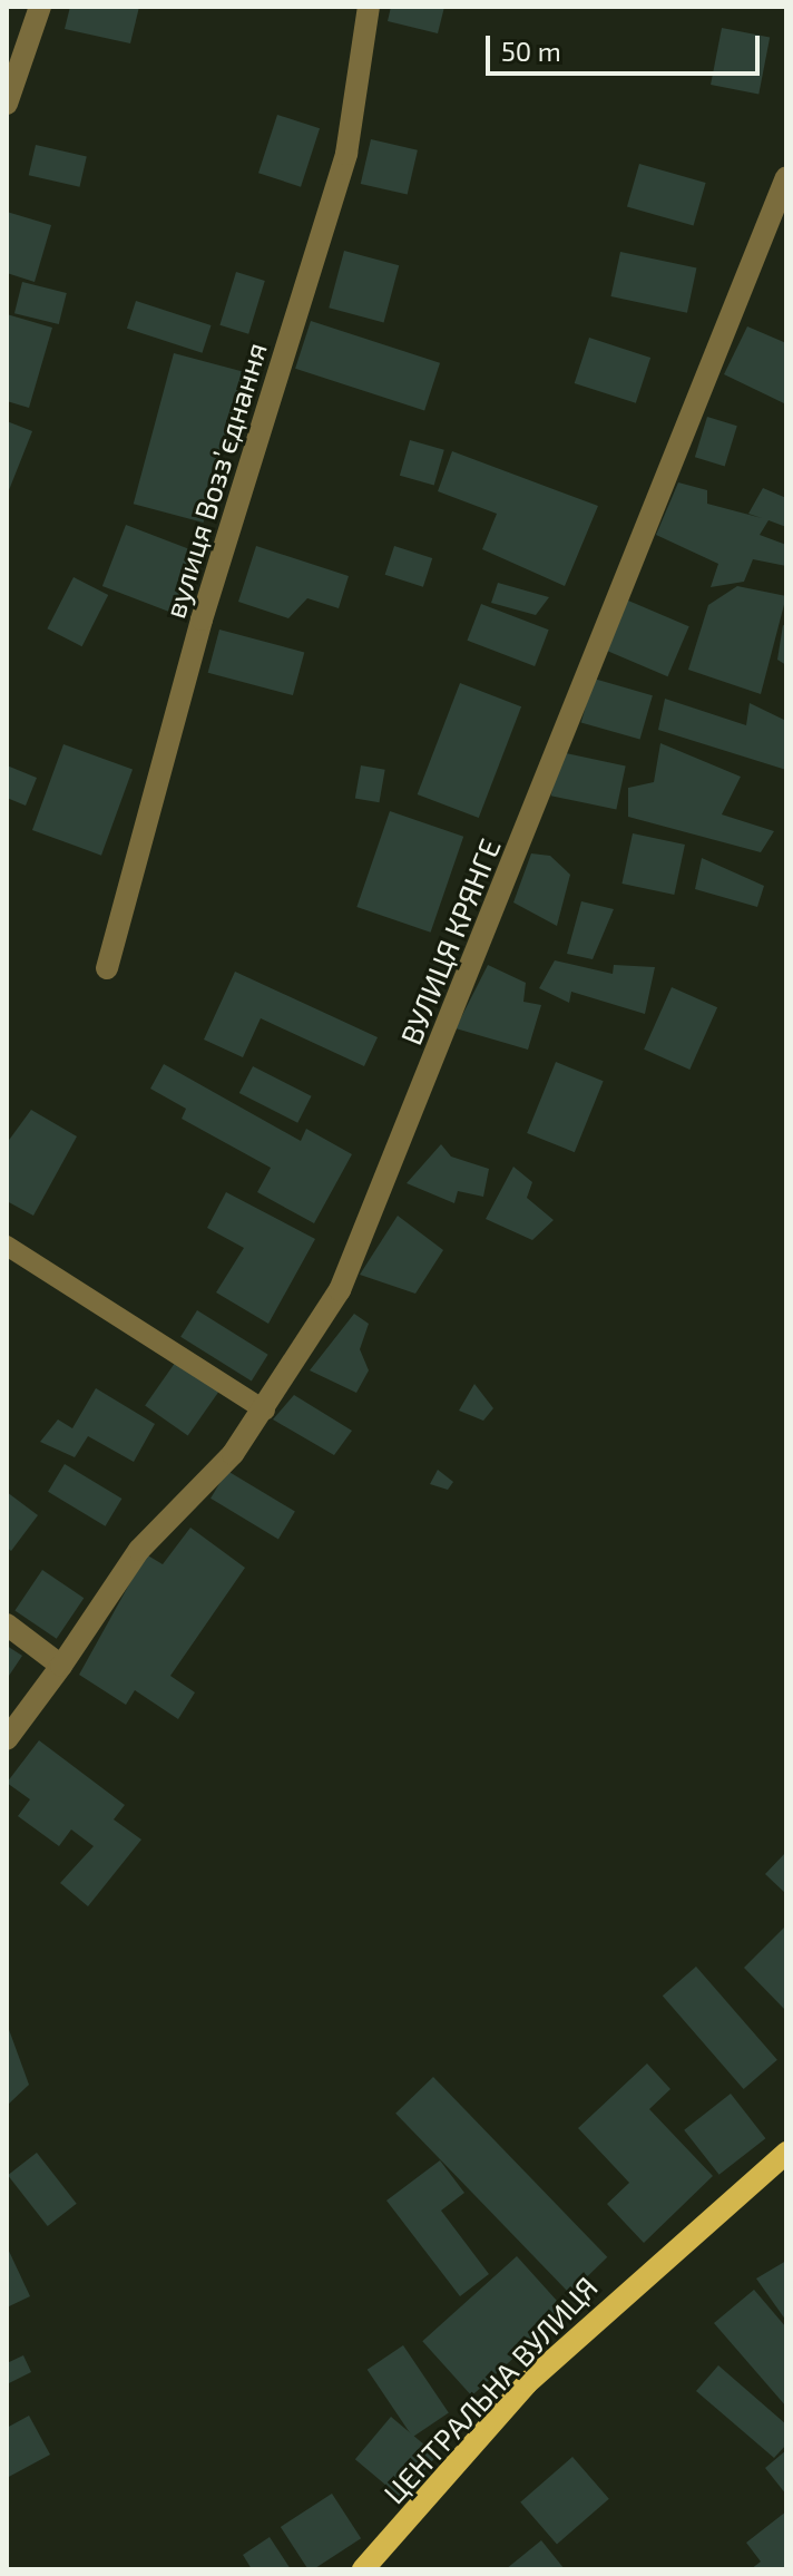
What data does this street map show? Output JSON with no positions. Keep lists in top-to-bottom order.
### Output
{
  "streets": {
    "main road": ["ЦЕНТРАЛЬНА ВУЛИЦЯ"],
    "street": ["вулиця Воззʼєднання", "ВУЛИЦЯ КРЯНГЕ"]
  },
  "scale_bar": "50 m"
}
